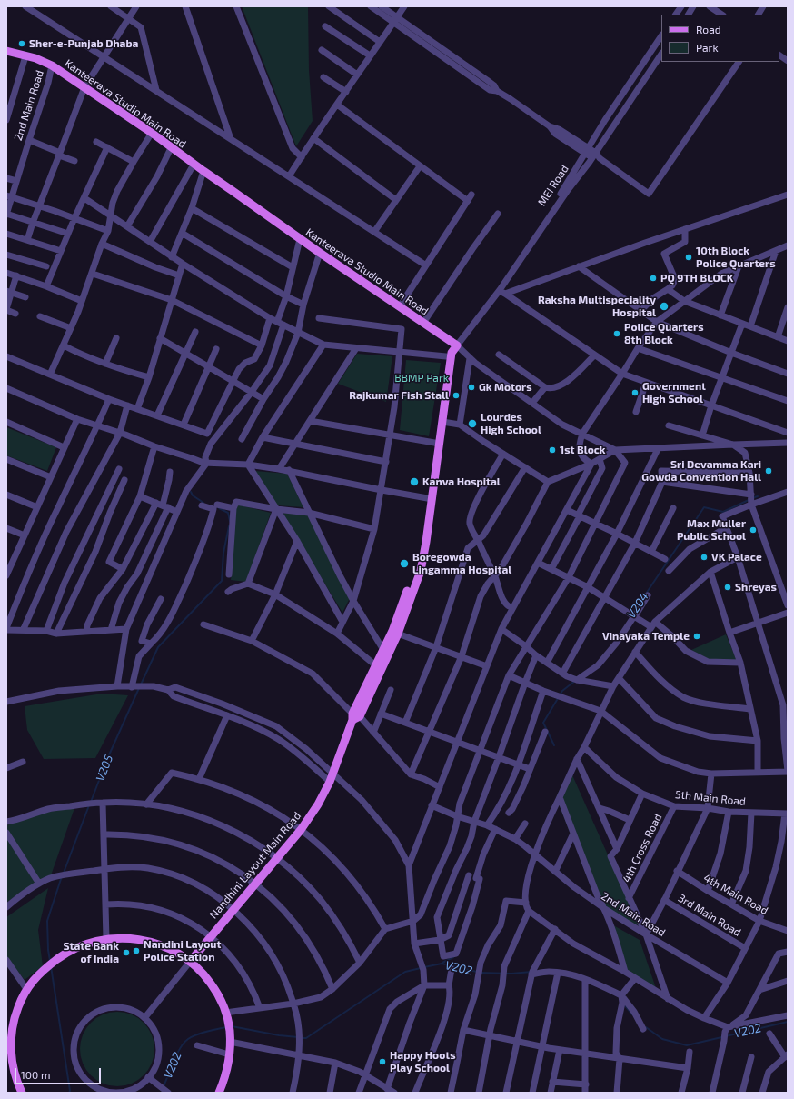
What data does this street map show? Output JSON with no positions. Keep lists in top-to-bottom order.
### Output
{
  "streets": {
    "main road": ["Kanteerava Studio Main Road", "Nandhini Layout Main Road"],
    "street": [
      "2nd Main Road",
      "MEI Road",
      "5th Main Road",
      "4th Cross Road",
      "4th Main Road",
      "3rd Main Road"
    ]
  },
  "crossings": [
    ["Kanteerava Studio Main Road", "2nd Main Road"],
    ["Kanteerava Studio Main Road", "MEI Road"],
    ["Kanteerava Studio Main Road", "Nandhini Layout Main Road"],
    ["MEI Road", "Nandhini Layout Main Road"],
    ["5th Main Road", "4th Cross Road"]
  ],
  "water": ["V204", "V205", "V202"],
  "parks": ["BBMP Park"],
  "places": [
    "Sher-e-Punjab Dhaba",
    "10th Block Police Quarters",
    "PQ 9TH BLOCK",
    "Raksha Multispeciality Hospital",
    "Police Quarters 8th Block",
    "Gk Motors",
    "Government High School",
    "Rajkumar Fish Stall",
    "Lourdes High School",
    "1st Block",
    "Sri Devamma Kari Gowda Convention Hall",
    "Kanva Hospital",
    "Max Muller Public School",
    "VK Palace",
    "Boregowda Lingamma Hospital",
    "Shreyas",
    "Vinayaka Temple",
    "Nandini Layout Police Station",
    "State Bank of India",
    "Happy Hoots Play School"
  ],
  "legend": ["Road", "Park"],
  "scale_bar": "100 m"
}
